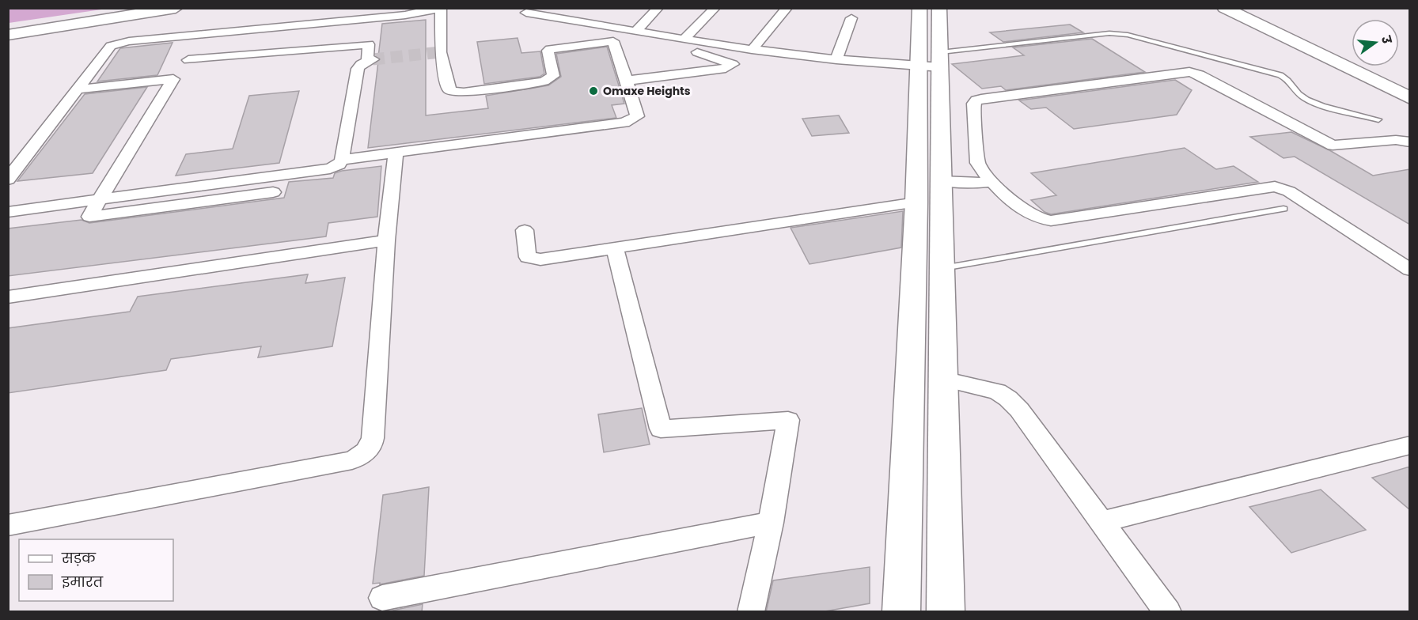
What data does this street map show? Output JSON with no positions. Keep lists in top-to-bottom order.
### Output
{
  "places": ["Omaxe Heights"],
  "legend": ["सड़क", "इमारत"],
  "north": "right"
}
